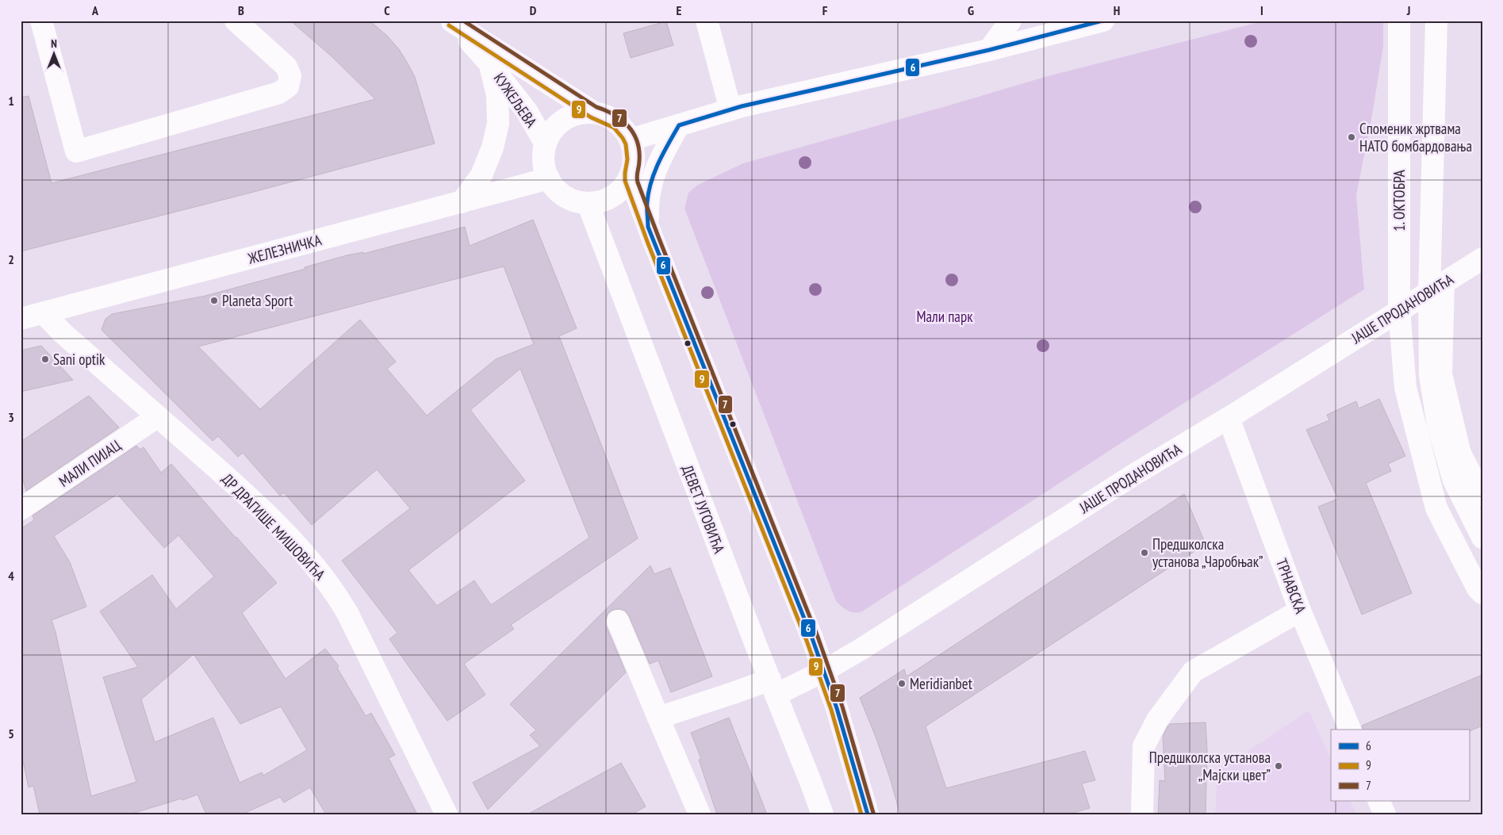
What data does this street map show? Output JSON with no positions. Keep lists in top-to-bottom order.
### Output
{
  "streets": {
    "street": [
      "КУЖЕЉЕВА",
      "1. ОКТОБРА",
      "ЖЕЛЕЗНИЧКА",
      "ЈАШЕ ПРОДАНОВИЋА",
      "МАЛИ ПИЈАЦ",
      "ДЕВЕТ ЈУГОВИЋА",
      "ДР ДРАГИШЕ МИШОВИЋА",
      "ТРНАВСКА"
    ]
  },
  "crossings": [
    ["КУЖЕЉЕВА", "ЖЕЛЕЗНИЧКА"],
    ["КУЖЕЉЕВА", "ДЕВЕТ ЈУГОВИЋА"],
    ["1. ОКТОБРА", "ЈАШЕ ПРОДАНОВИЋА"],
    ["ЖЕЛЕЗНИЧКА", "ДЕВЕТ ЈУГОВИЋА"],
    ["ЖЕЛЕЗНИЧКА", "ДР ДРАГИШЕ МИШОВИЋА"],
    ["ЈАШЕ ПРОДАНОВИЋА", "ДЕВЕТ ЈУГОВИЋА"],
    ["ЈАШЕ ПРОДАНОВИЋА", "ТРНАВСКА"],
    ["МАЛИ ПИЈАЦ", "ДР ДРАГИШЕ МИШОВИЋА"]
  ],
  "parks": ["Мали парк"],
  "places": [
    "Споменик жртвама НАТО бомбардовања",
    "Planeta Sport",
    "Sani optik",
    "Предшколска установа „Чаробњак”",
    "Meridianbet",
    "Предшколска установа „Мајски цвет”"
  ],
  "lines": ["transit line 6", "transit line 7", "transit line 9"],
  "legend": ["6", "9", "7"],
  "north": "top",
  "grid": {
    "columns": [
      "A",
      "B",
      "C",
      "D",
      "E",
      "F",
      "G",
      "H",
      "I",
      "J"
    ],
    "rows": [
      "1",
      "2",
      "3",
      "4",
      "5"
    ]
  }
}
